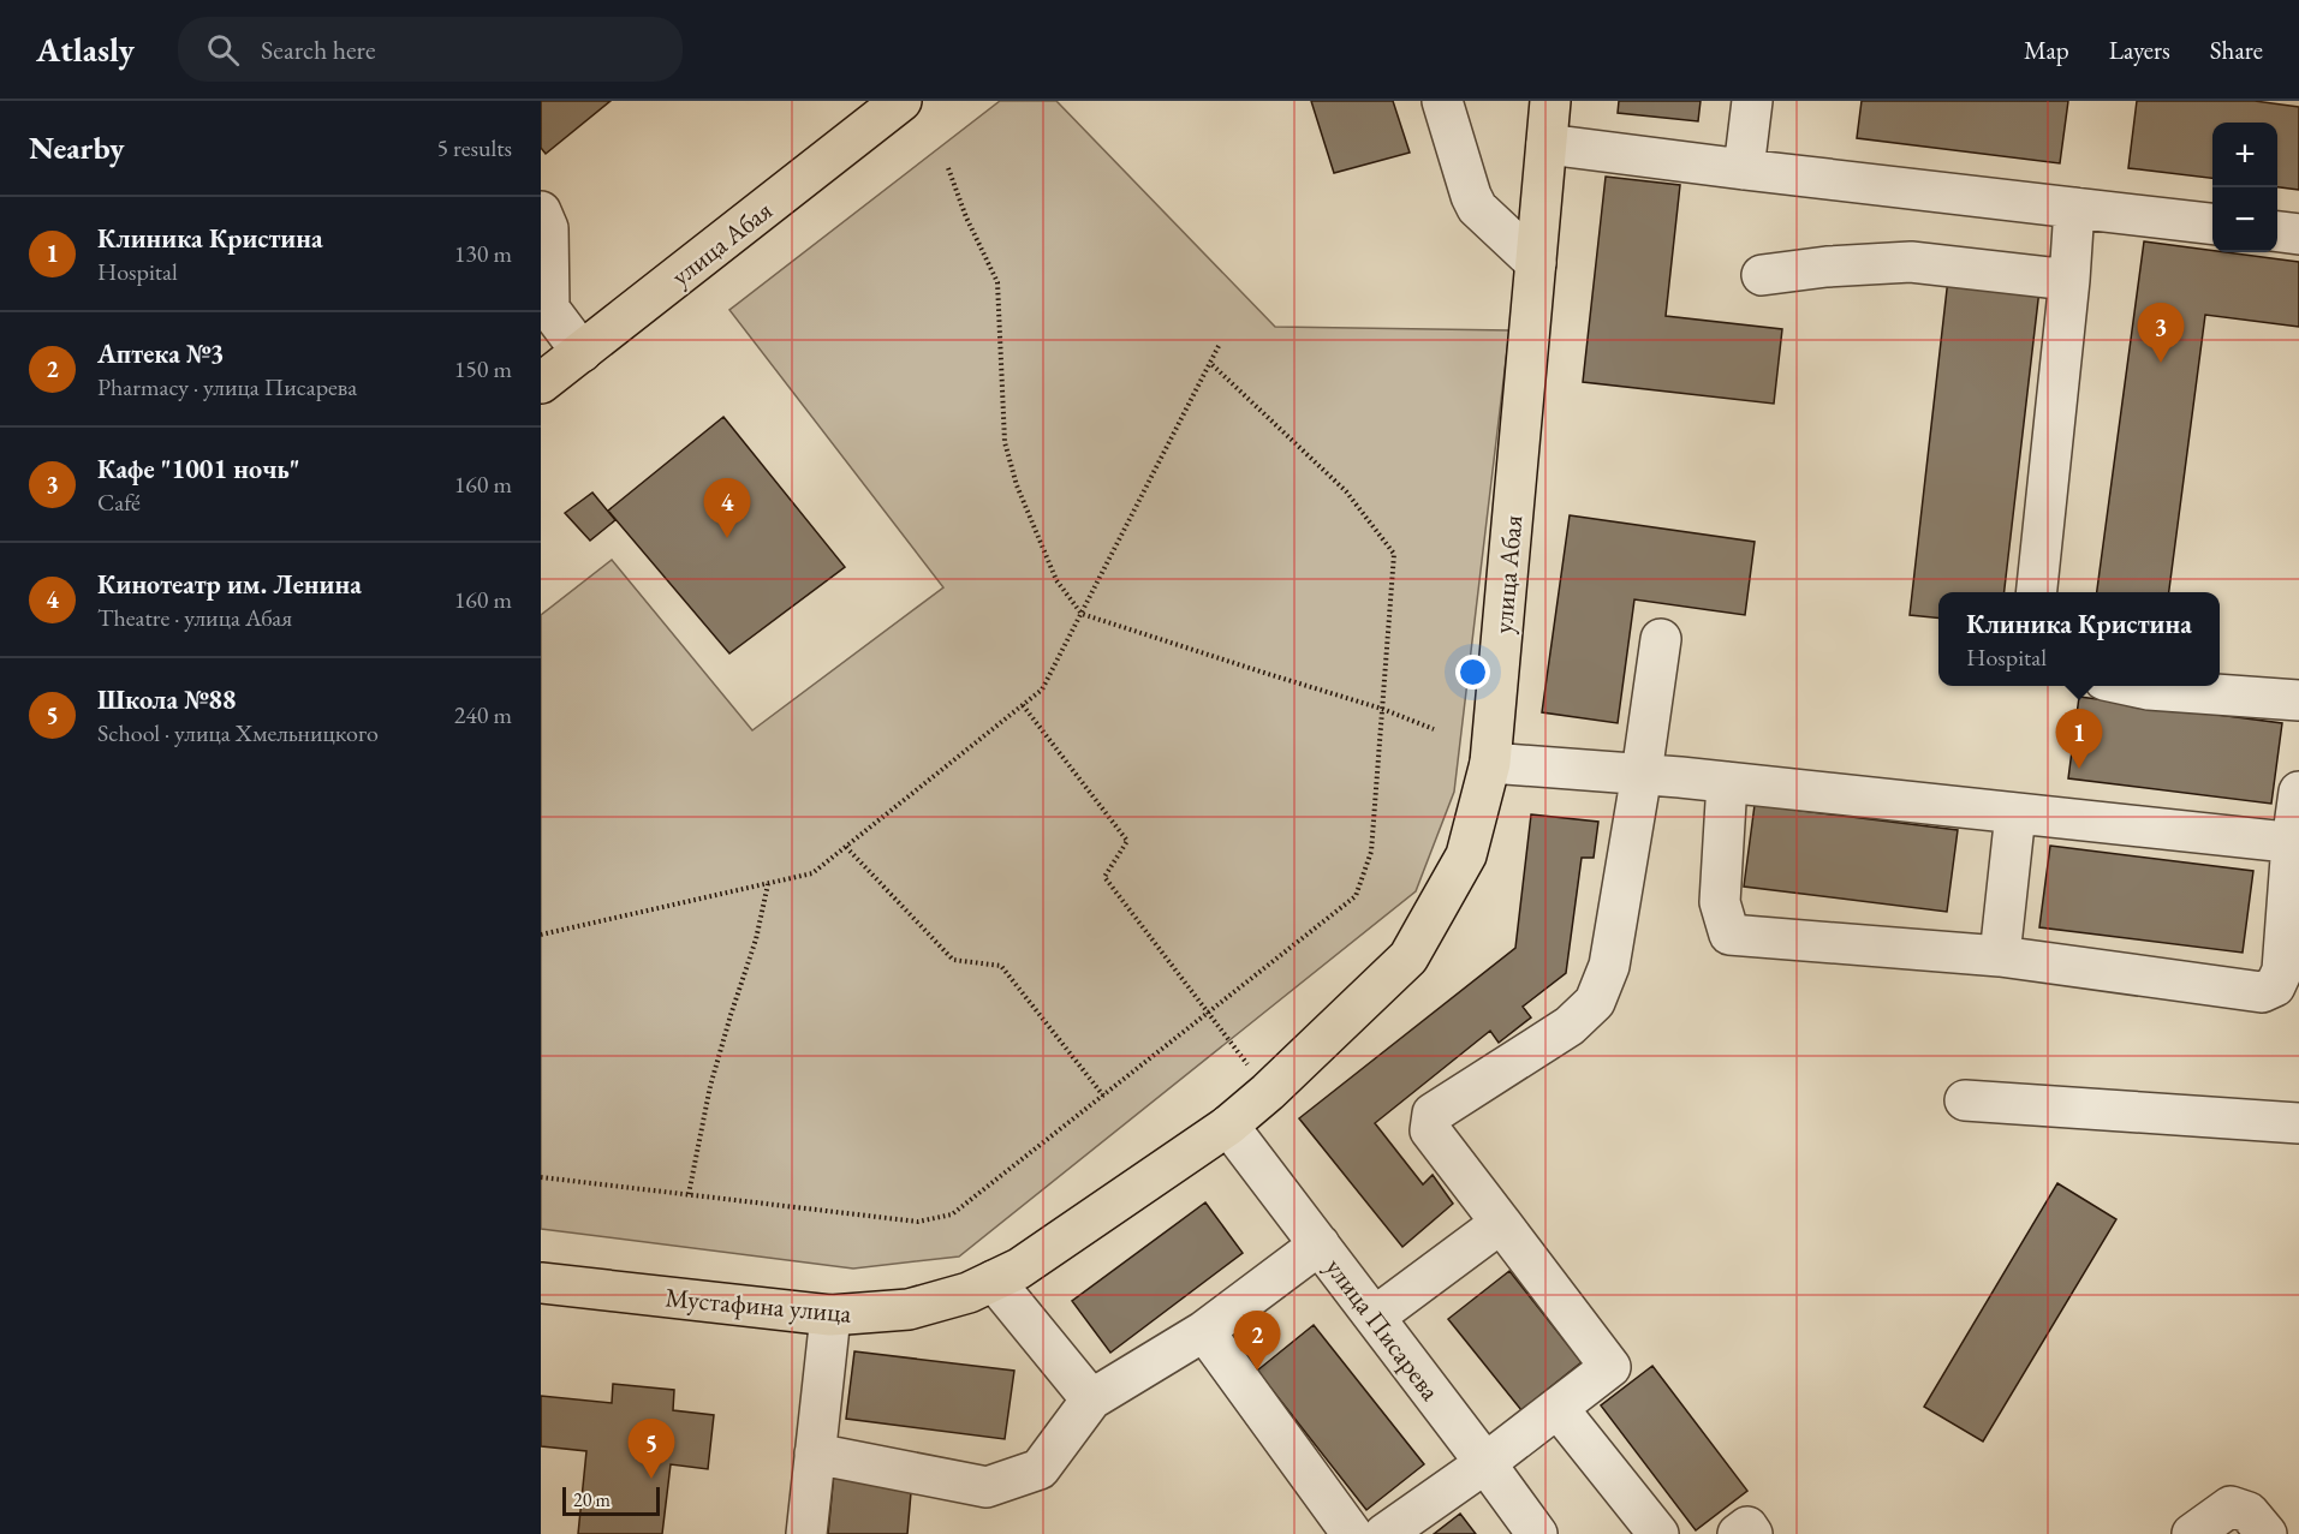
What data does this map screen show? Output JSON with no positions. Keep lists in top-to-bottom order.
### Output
{
  "streets": {
    "main road": ["улица Абая", "Мустафина улица"],
    "street": ["улица Писарева"]
  },
  "crossings": [
    ["улица Абая", "Мустафина улица"],
    ["улица Абая", "улица Писарева"],
    ["Мустафина улица", "улица Писарева"]
  ],
  "scale_bar": "20 m",
  "page": {
    "header": "Atlasly",
    "search": "Search here",
    "nav": ["Map", "Layers", "Share"],
    "heading": ["Nearby", "5 results"],
    "map_buttons": ["+", "−"],
    "list": [
      {
        "mark": "1",
        "name": "Клиника Кристина",
        "note": "Hospital",
        "value": "130 m"
      },
      {
        "mark": "2",
        "name": "Аптека №3",
        "note": "Pharmacy · улица Писарева",
        "value": "150 m"
      },
      {
        "mark": "3",
        "name": "Кафе \"1001 ночь\"",
        "note": "Café",
        "value": "160 m"
      },
      {
        "mark": "4",
        "name": "Кинотеатр им. Ленина",
        "note": "Theatre · улица Абая",
        "value": "160 m"
      },
      {
        "mark": "5",
        "name": "Школа №88",
        "note": "School · улица Хмельницкого",
        "value": "240 m"
      }
    ],
    "pins": [
      "3",
      "4",
      "1",
      "2",
      "5"
    ],
    "popup": ["Клиника Кристина", "Hospital"],
    "scale": "20 m"
  }
}
